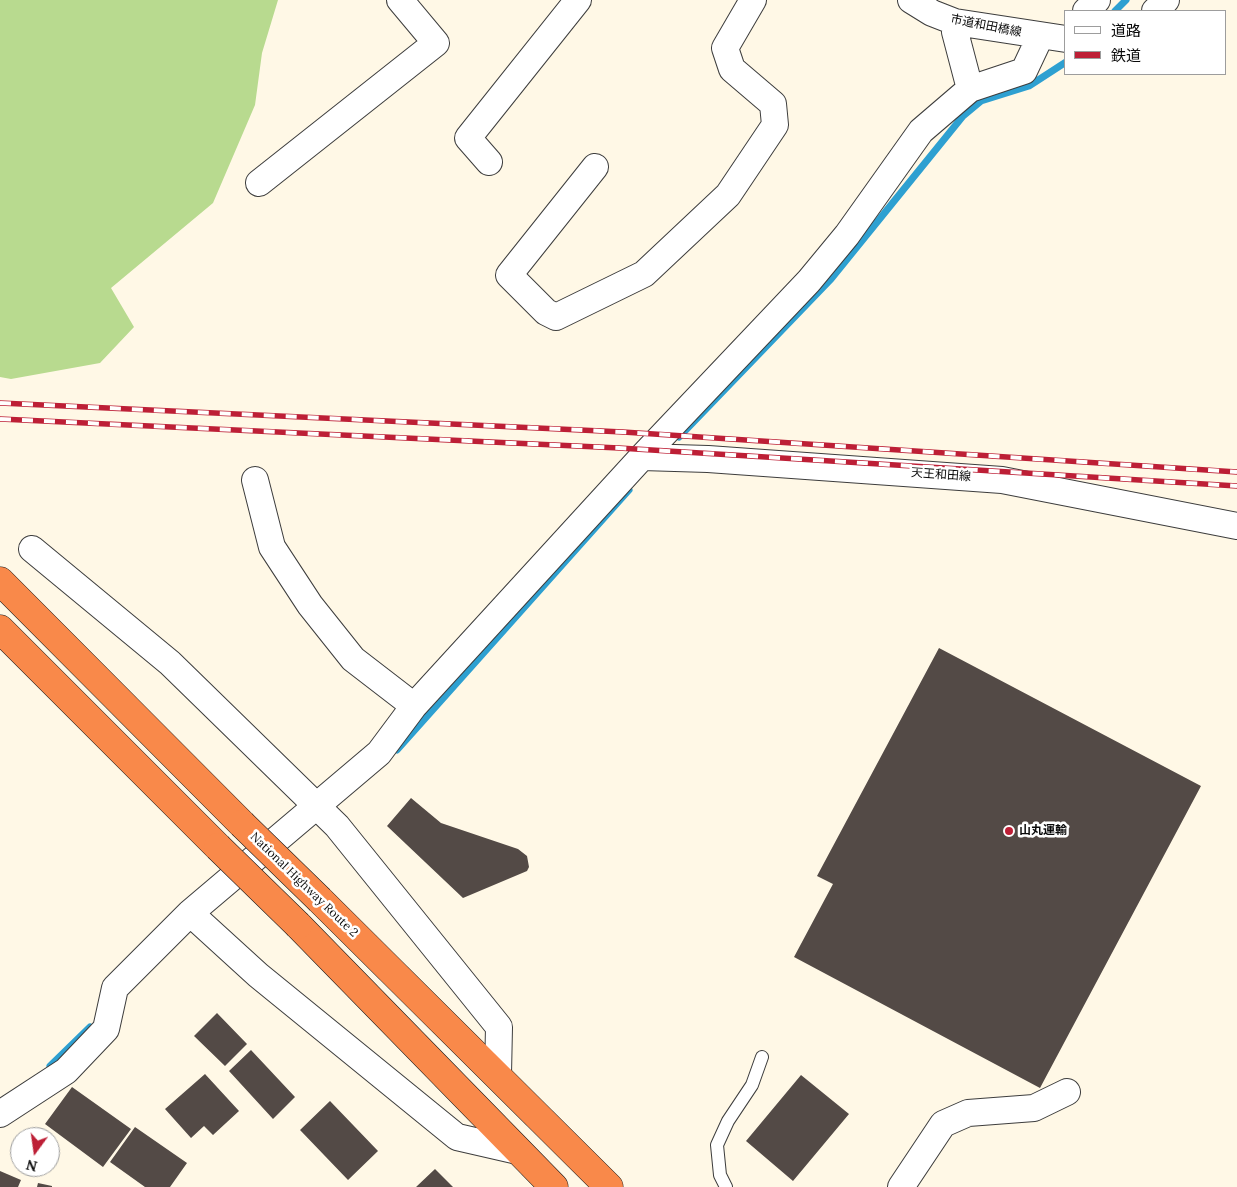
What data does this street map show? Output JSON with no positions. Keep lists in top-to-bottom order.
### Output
{
  "streets": {
    "highway": ["National Highway Route 2"],
    "street": ["市道和田橋線", "天王和田線"]
  },
  "places": ["山丸運輸"],
  "legend": ["道路", "鉄道"],
  "north": "bottom"
}
